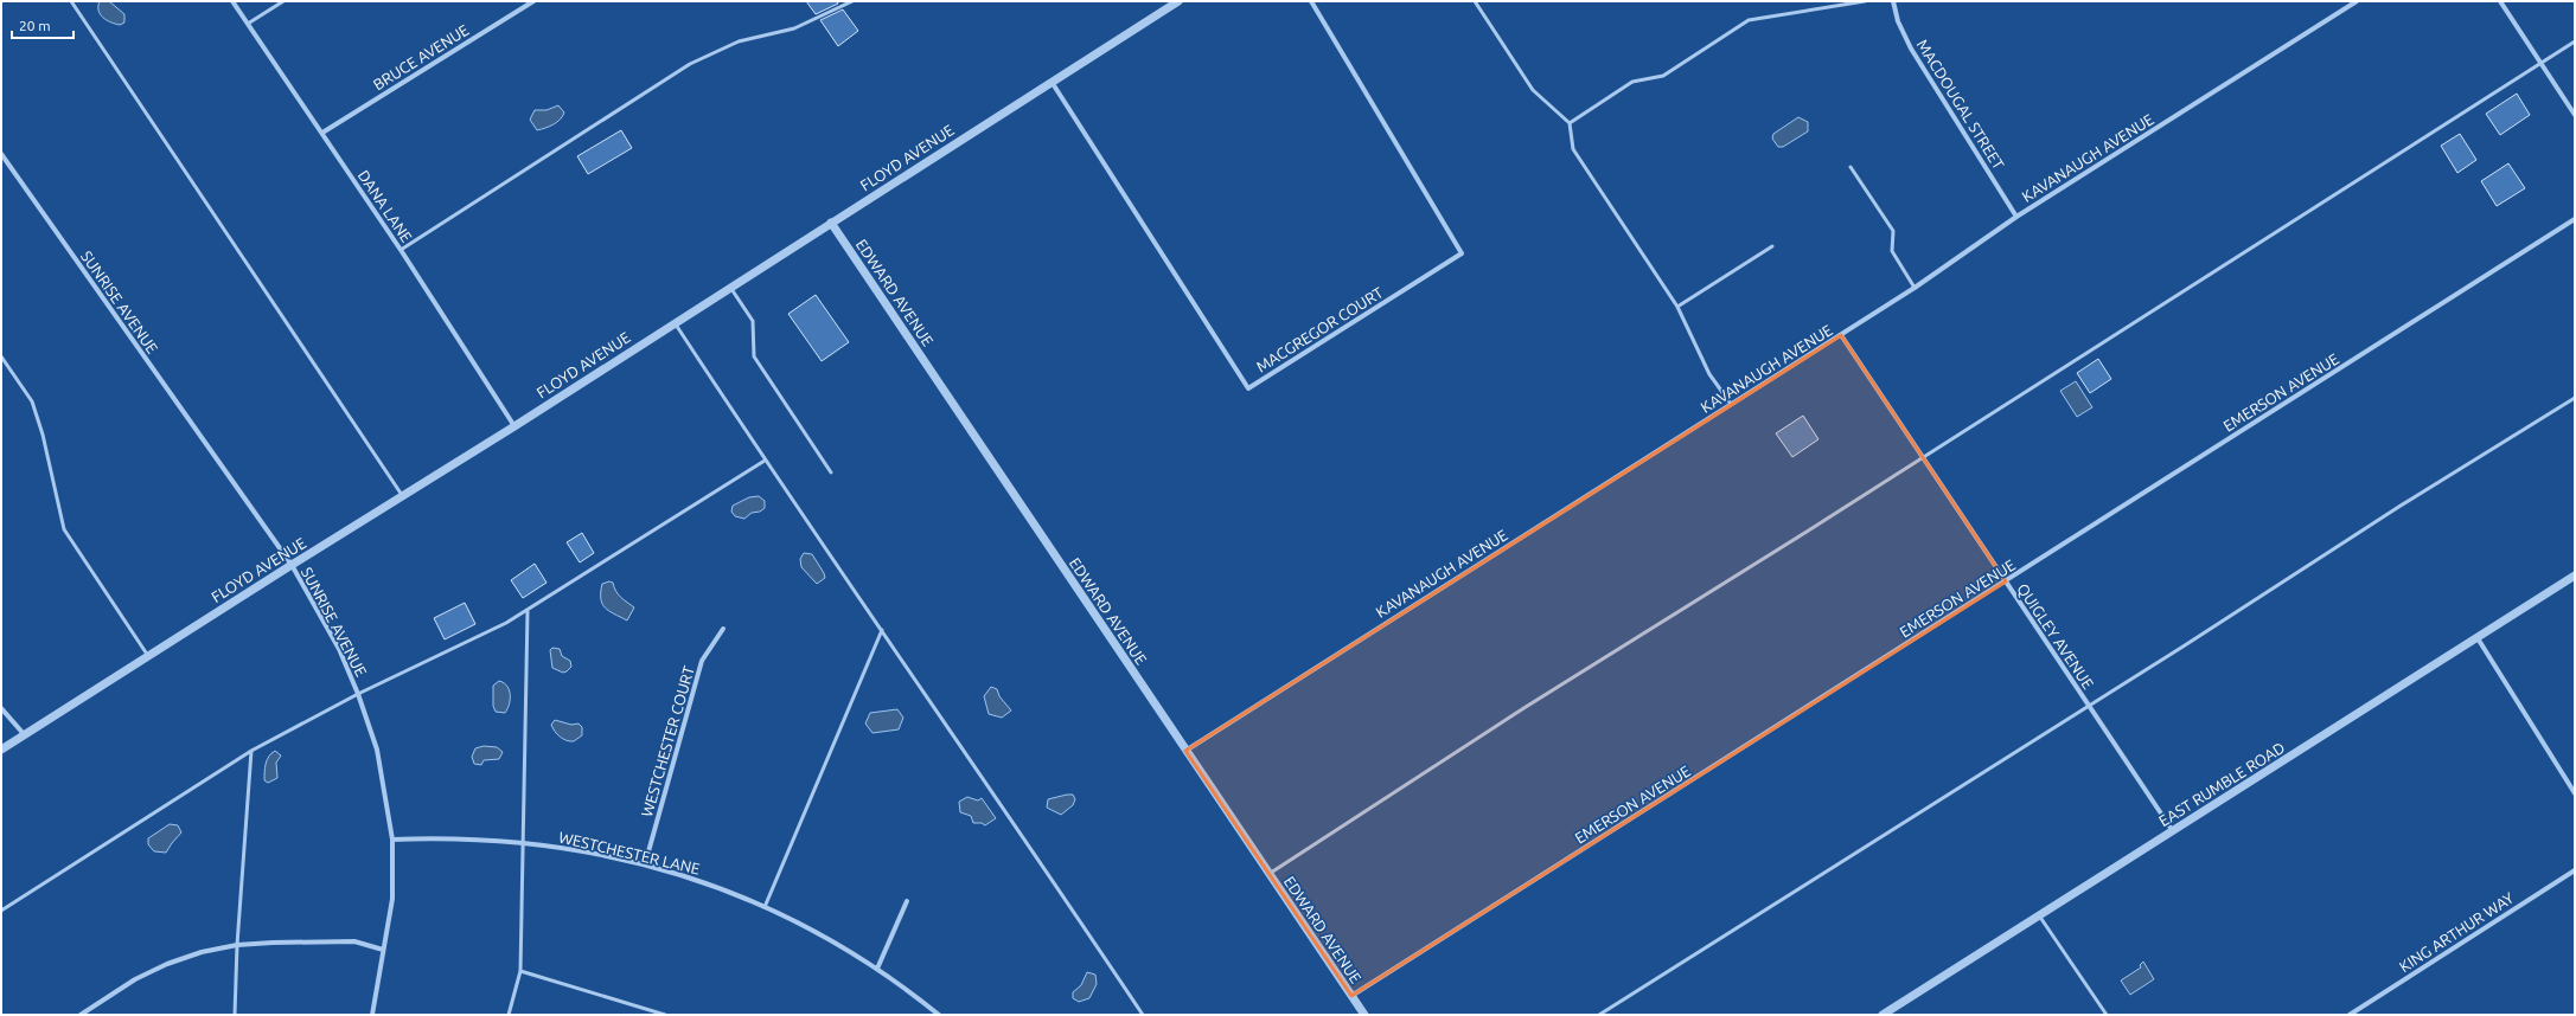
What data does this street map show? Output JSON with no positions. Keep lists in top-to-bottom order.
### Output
{
  "streets": {
    "street": [
      "BRUCE AVENUE",
      "MACDOUGAL STREET",
      "FLOYD AVENUE",
      "KAVANAUGH AVENUE",
      "DANA LANE",
      "EDWARD AVENUE",
      "SUNRISE AVENUE",
      "MACGREGOR COURT",
      "EMERSON AVENUE",
      "QUIGLEY AVENUE",
      "WESTCHESTER COURT",
      "EAST RUMBLE ROAD",
      "WESTCHESTER LANE",
      "KING ARTHUR WAY"
    ]
  },
  "crossings": [
    ["BRUCE AVENUE", "DANA LANE"],
    ["MACDOUGAL STREET", "KAVANAUGH AVENUE"],
    ["FLOYD AVENUE", "DANA LANE"],
    ["FLOYD AVENUE", "EDWARD AVENUE"],
    ["FLOYD AVENUE", "SUNRISE AVENUE"],
    ["FLOYD AVENUE", "MACGREGOR COURT"],
    ["KAVANAUGH AVENUE", "EDWARD AVENUE"],
    ["KAVANAUGH AVENUE", "QUIGLEY AVENUE"],
    ["EDWARD AVENUE", "EMERSON AVENUE"],
    ["SUNRISE AVENUE", "WESTCHESTER LANE"],
    ["EMERSON AVENUE", "QUIGLEY AVENUE"],
    ["QUIGLEY AVENUE", "EAST RUMBLE ROAD"],
    ["WESTCHESTER COURT", "WESTCHESTER LANE"]
  ],
  "scale_bar": "20 m"
}
